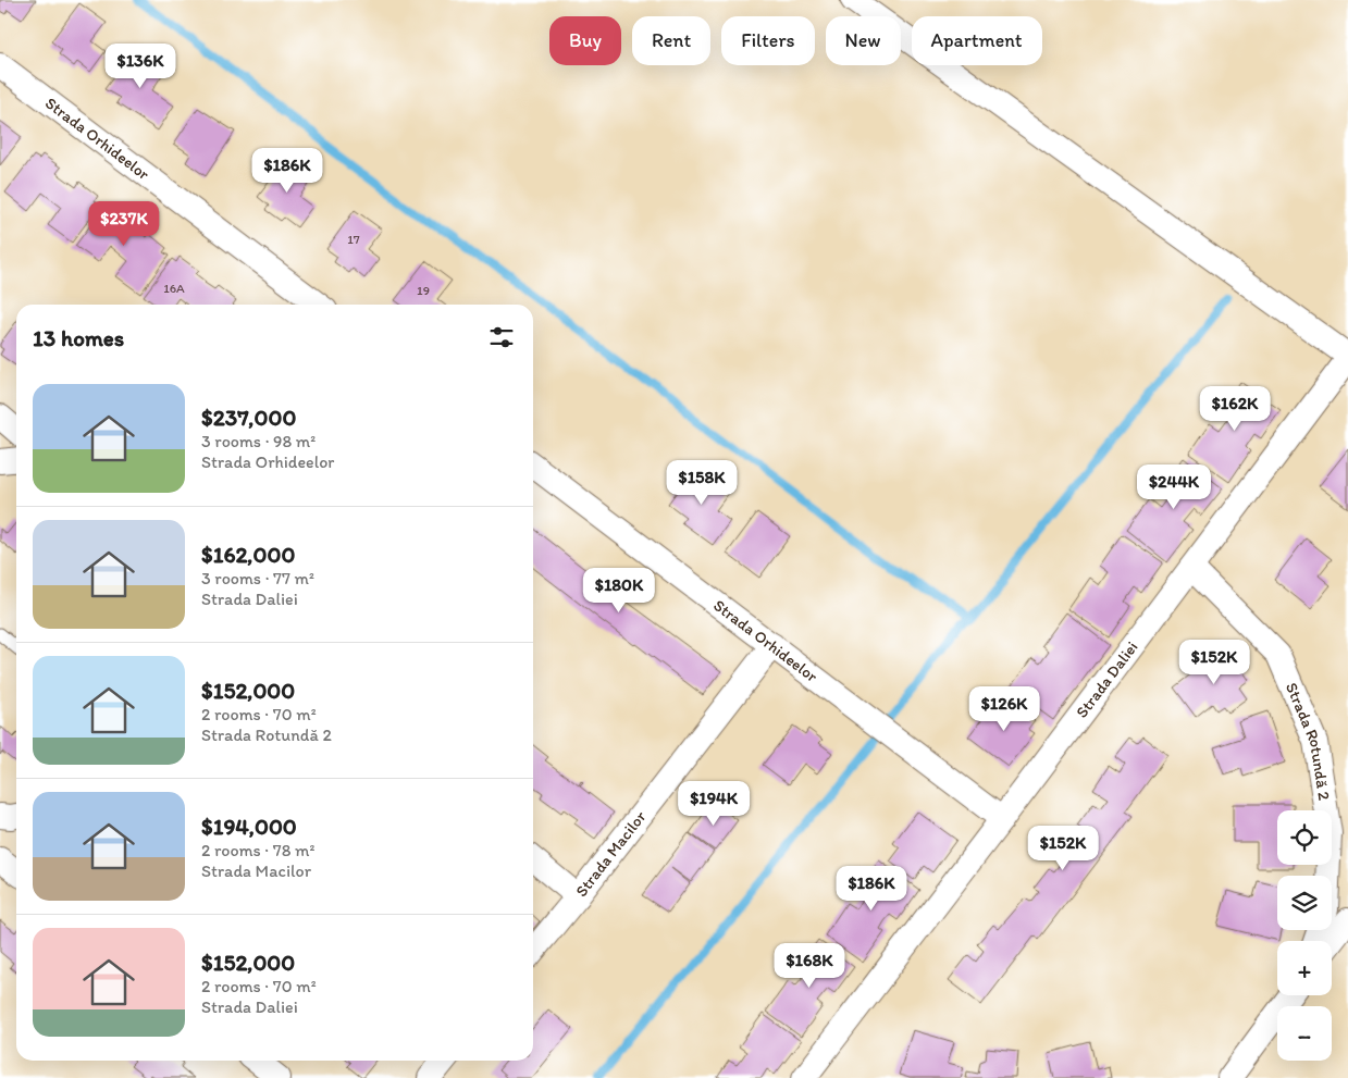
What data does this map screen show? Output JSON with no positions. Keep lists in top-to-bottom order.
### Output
{
  "streets": {
    "street": [
      "Strada Orhideelor",
      "Strada Daliei",
      "Strada Rotundă 2",
      "Strada Macilor"
    ]
  },
  "crossings": [
    ["Strada Orhideelor", "Strada Daliei"],
    ["Strada Orhideelor", "Strada Macilor"],
    ["Strada Daliei", "Strada Rotundă 2"]
  ],
  "house_numbers": ["17", "16A", "19"],
  "page": {
    "chip": [
      "Buy",
      "Rent",
      "Filters",
      "New",
      "Apartment"
    ],
    "price": [
      "$136K",
      "$186K",
      "$237K",
      "$162K",
      "$158K",
      "$244K",
      "$180K",
      "$152K",
      "$126K",
      "$194K",
      "$152K",
      "$186K",
      "$168K"
    ],
    "heading": "13 homes",
    "list": [
      {
        "name": "$237,000",
        "note": "3 rooms · 98 m² · Strada Orhideelor"
      },
      {
        "name": "$162,000",
        "note": "3 rooms · 77 m² · Strada Daliei"
      },
      {
        "name": "$152,000",
        "note": "2 rooms · 70 m² · Strada Rotundă 2"
      },
      {
        "name": "$194,000",
        "note": "2 rooms · 78 m² · Strada Macilor"
      },
      {
        "name": "$152,000",
        "note": "2 rooms · 70 m² · Strada Daliei"
      }
    ],
    "map_buttons": ["+", "−"]
  }
}
